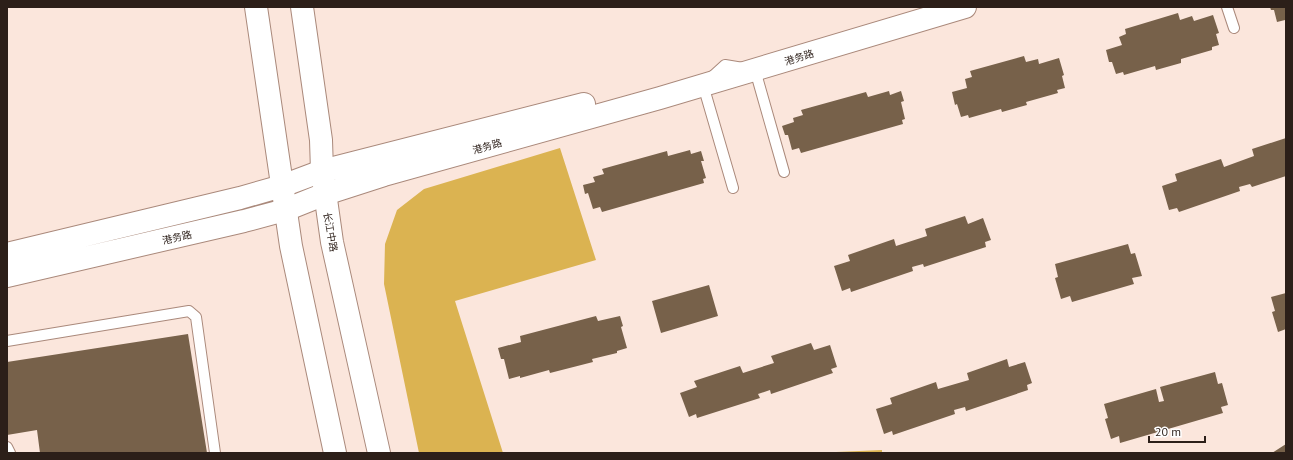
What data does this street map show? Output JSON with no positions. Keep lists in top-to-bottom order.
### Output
{
  "streets": {
    "street": ["港务路", "长江中路"]
  },
  "crossings": [
    ["港务路", "长江中路"]
  ],
  "scale_bar": "20 m"
}
